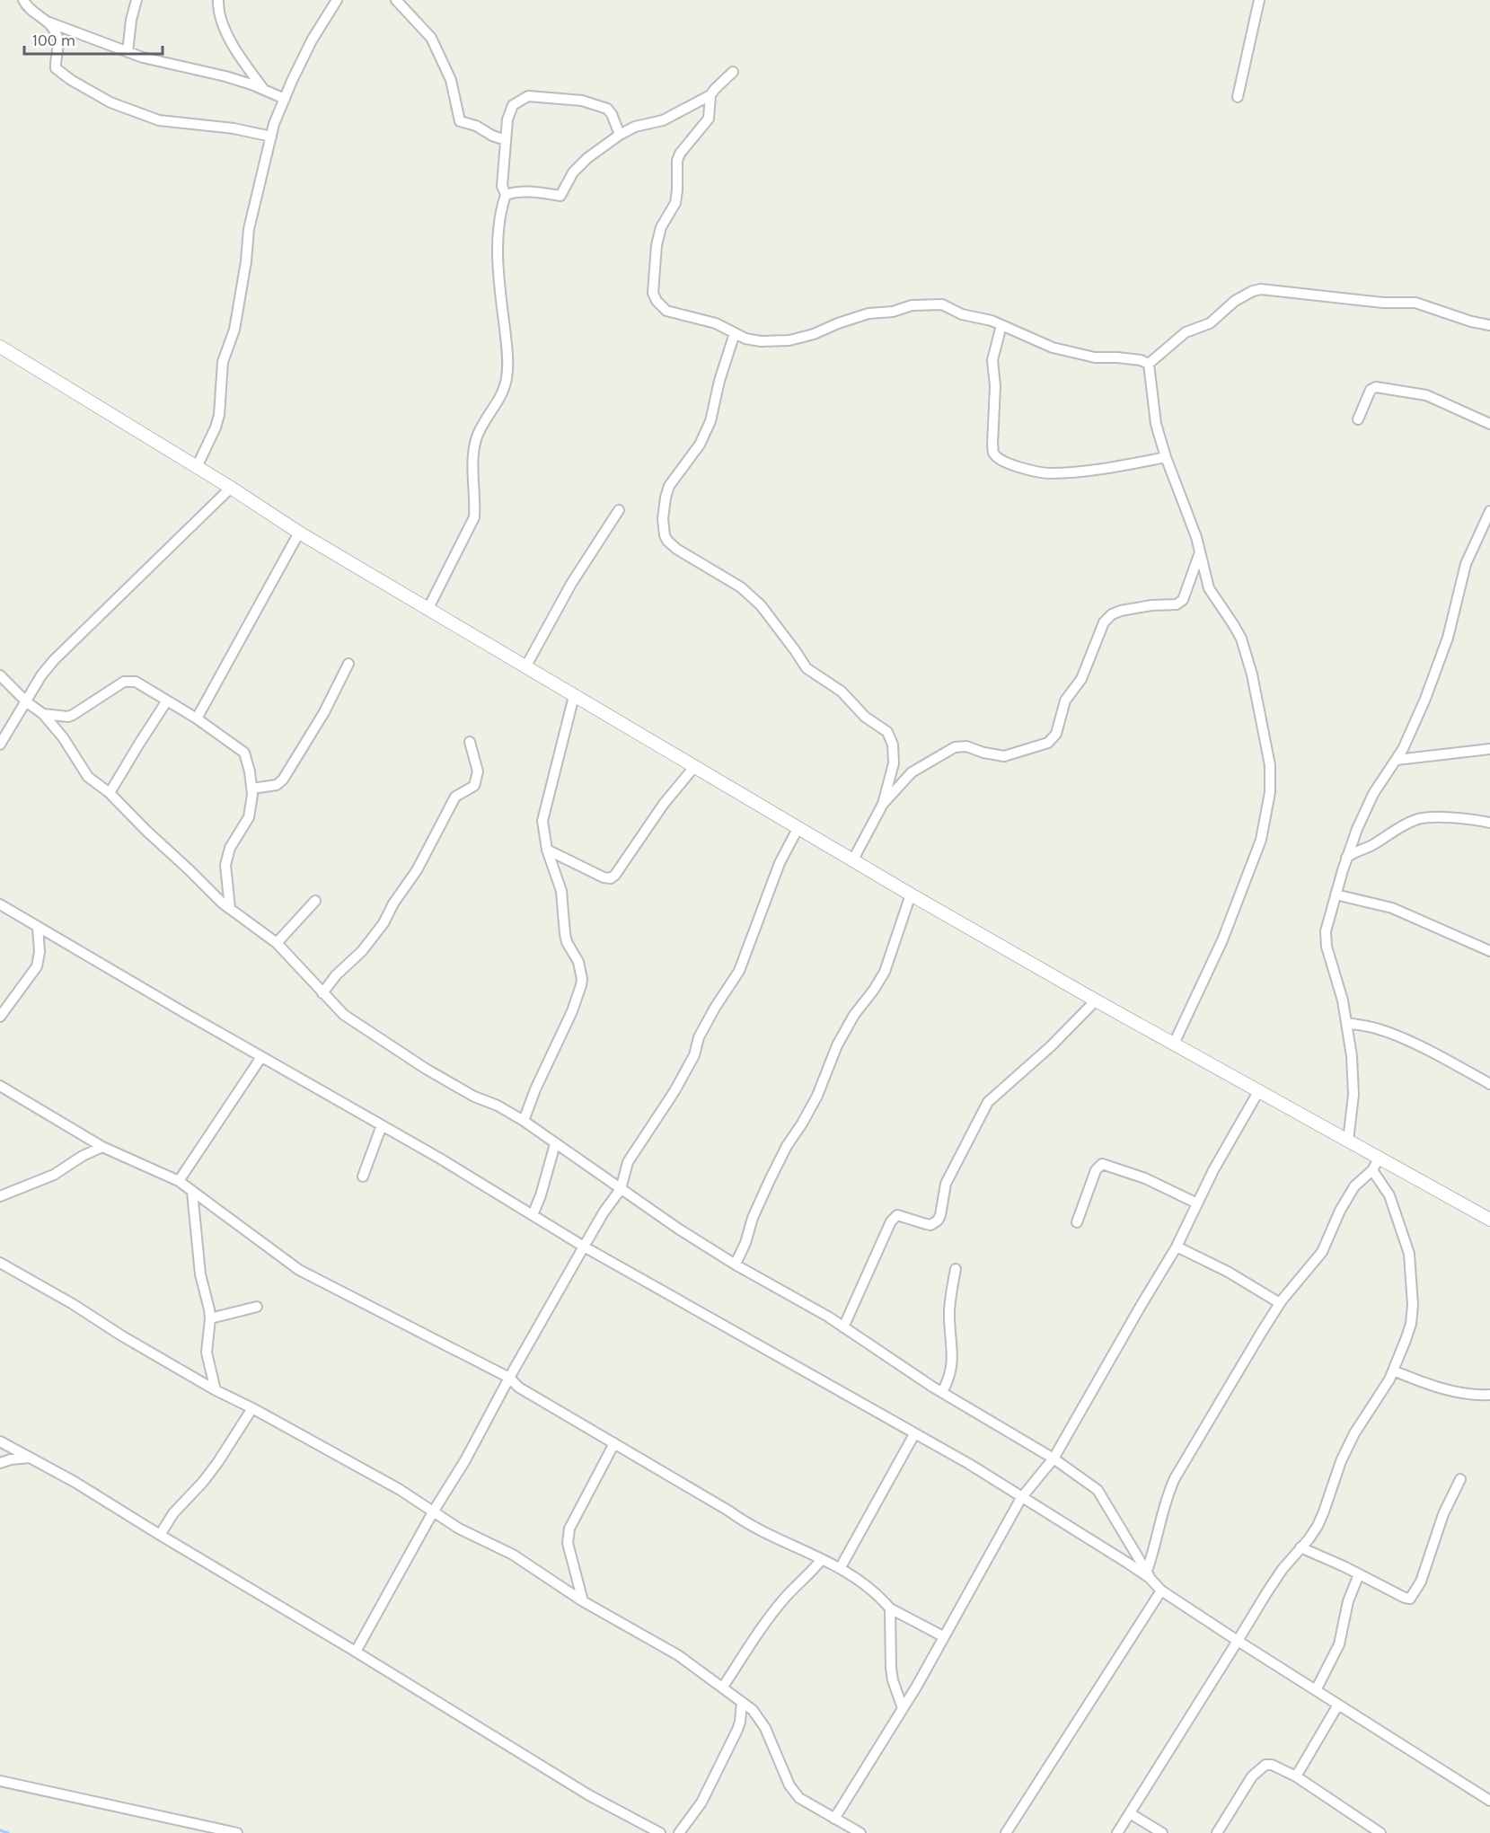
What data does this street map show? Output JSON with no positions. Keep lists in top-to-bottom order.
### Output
{
  "scale_bar": "100 m"
}
